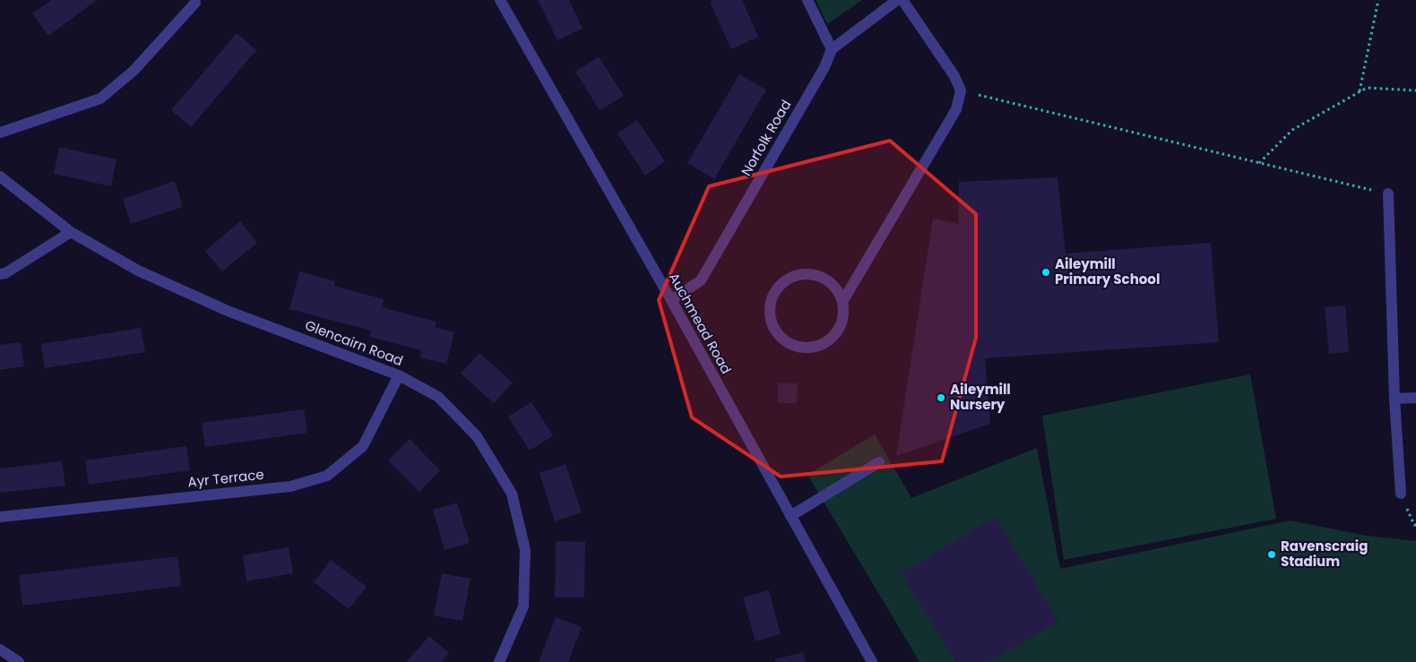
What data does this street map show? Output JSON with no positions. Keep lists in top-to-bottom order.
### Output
{
  "streets": {
    "street": [
      "Norfolk Road",
      "Auchmead Road",
      "Glencairn Road",
      "Ayr Terrace"
    ]
  },
  "crossings": [
    ["Norfolk Road", "Auchmead Road"],
    ["Glencairn Road", "Ayr Terrace"]
  ],
  "places": ["Aileymill Primary School", "Aileymill Nursery", "Ravenscraig Stadium"]
}
